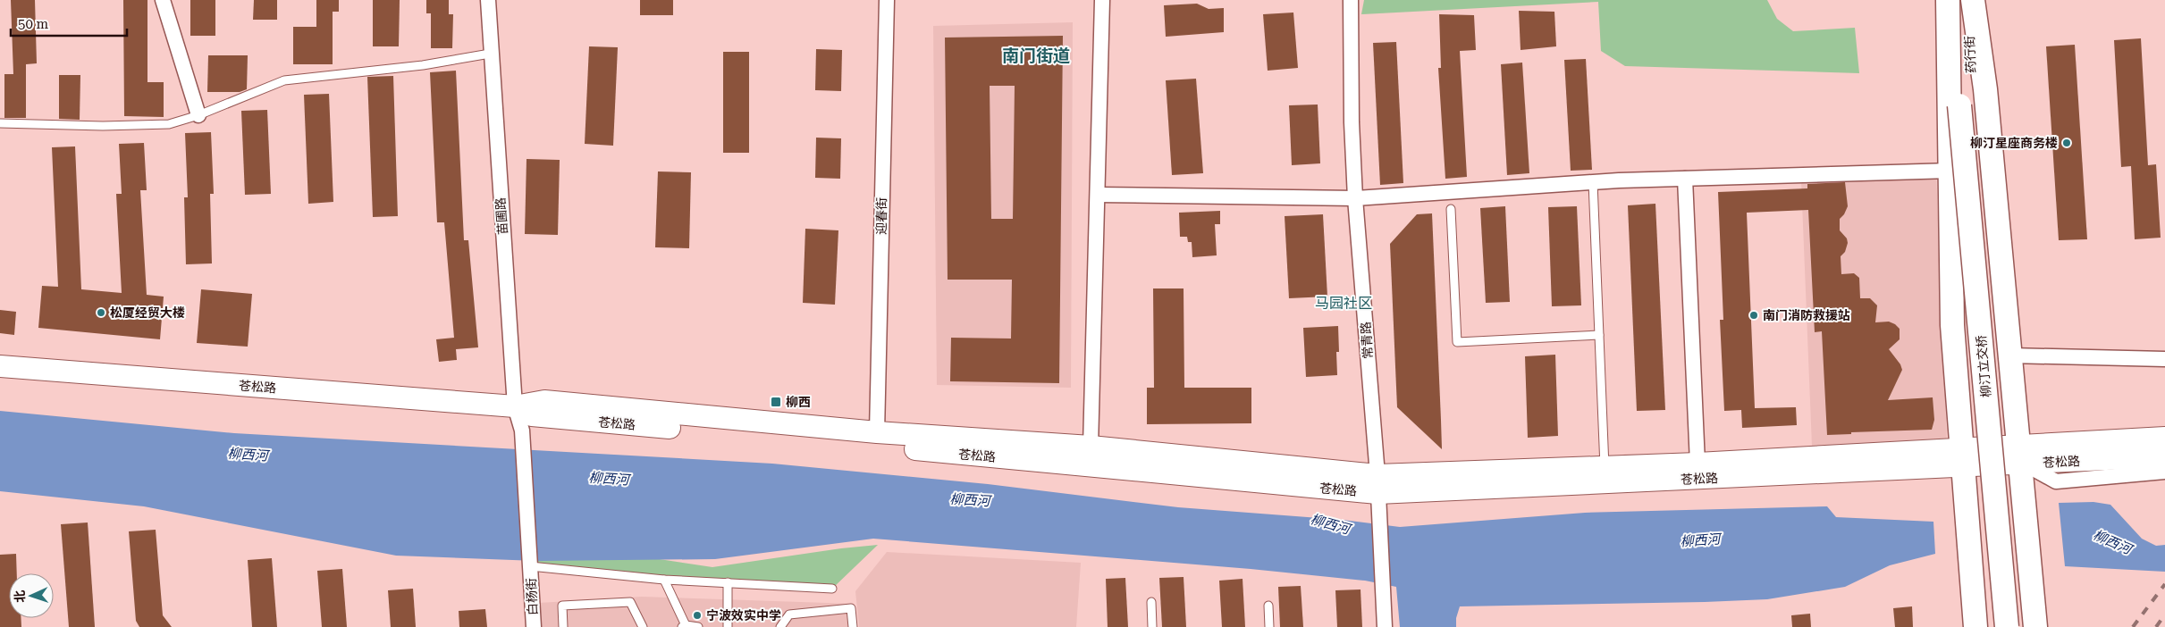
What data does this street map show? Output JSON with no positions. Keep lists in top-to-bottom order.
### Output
{
  "streets": {
    "main road": ["药行街", "柳汀立交桥", "苍松路"],
    "street": [
      "苗圃路",
      "迎春街",
      "常青路",
      "白杨街"
    ]
  },
  "crossings": [
    ["药行街", "柳汀立交桥"],
    ["苗圃路", "苍松路"],
    ["苗圃路", "白杨街"],
    ["迎春街", "苍松路"],
    ["常青路", "苍松路"]
  ],
  "districts": ["南门街道", "马园社区"],
  "water": ["柳西河"],
  "places": {
    "other": [
      "柳汀星座商务楼",
      "松厦经贸大楼",
      "南门消防救援站",
      "宁波效实中学"
    ],
    "transit": ["柳西"]
  },
  "scale_bar": "50 m",
  "north": "left"
}
